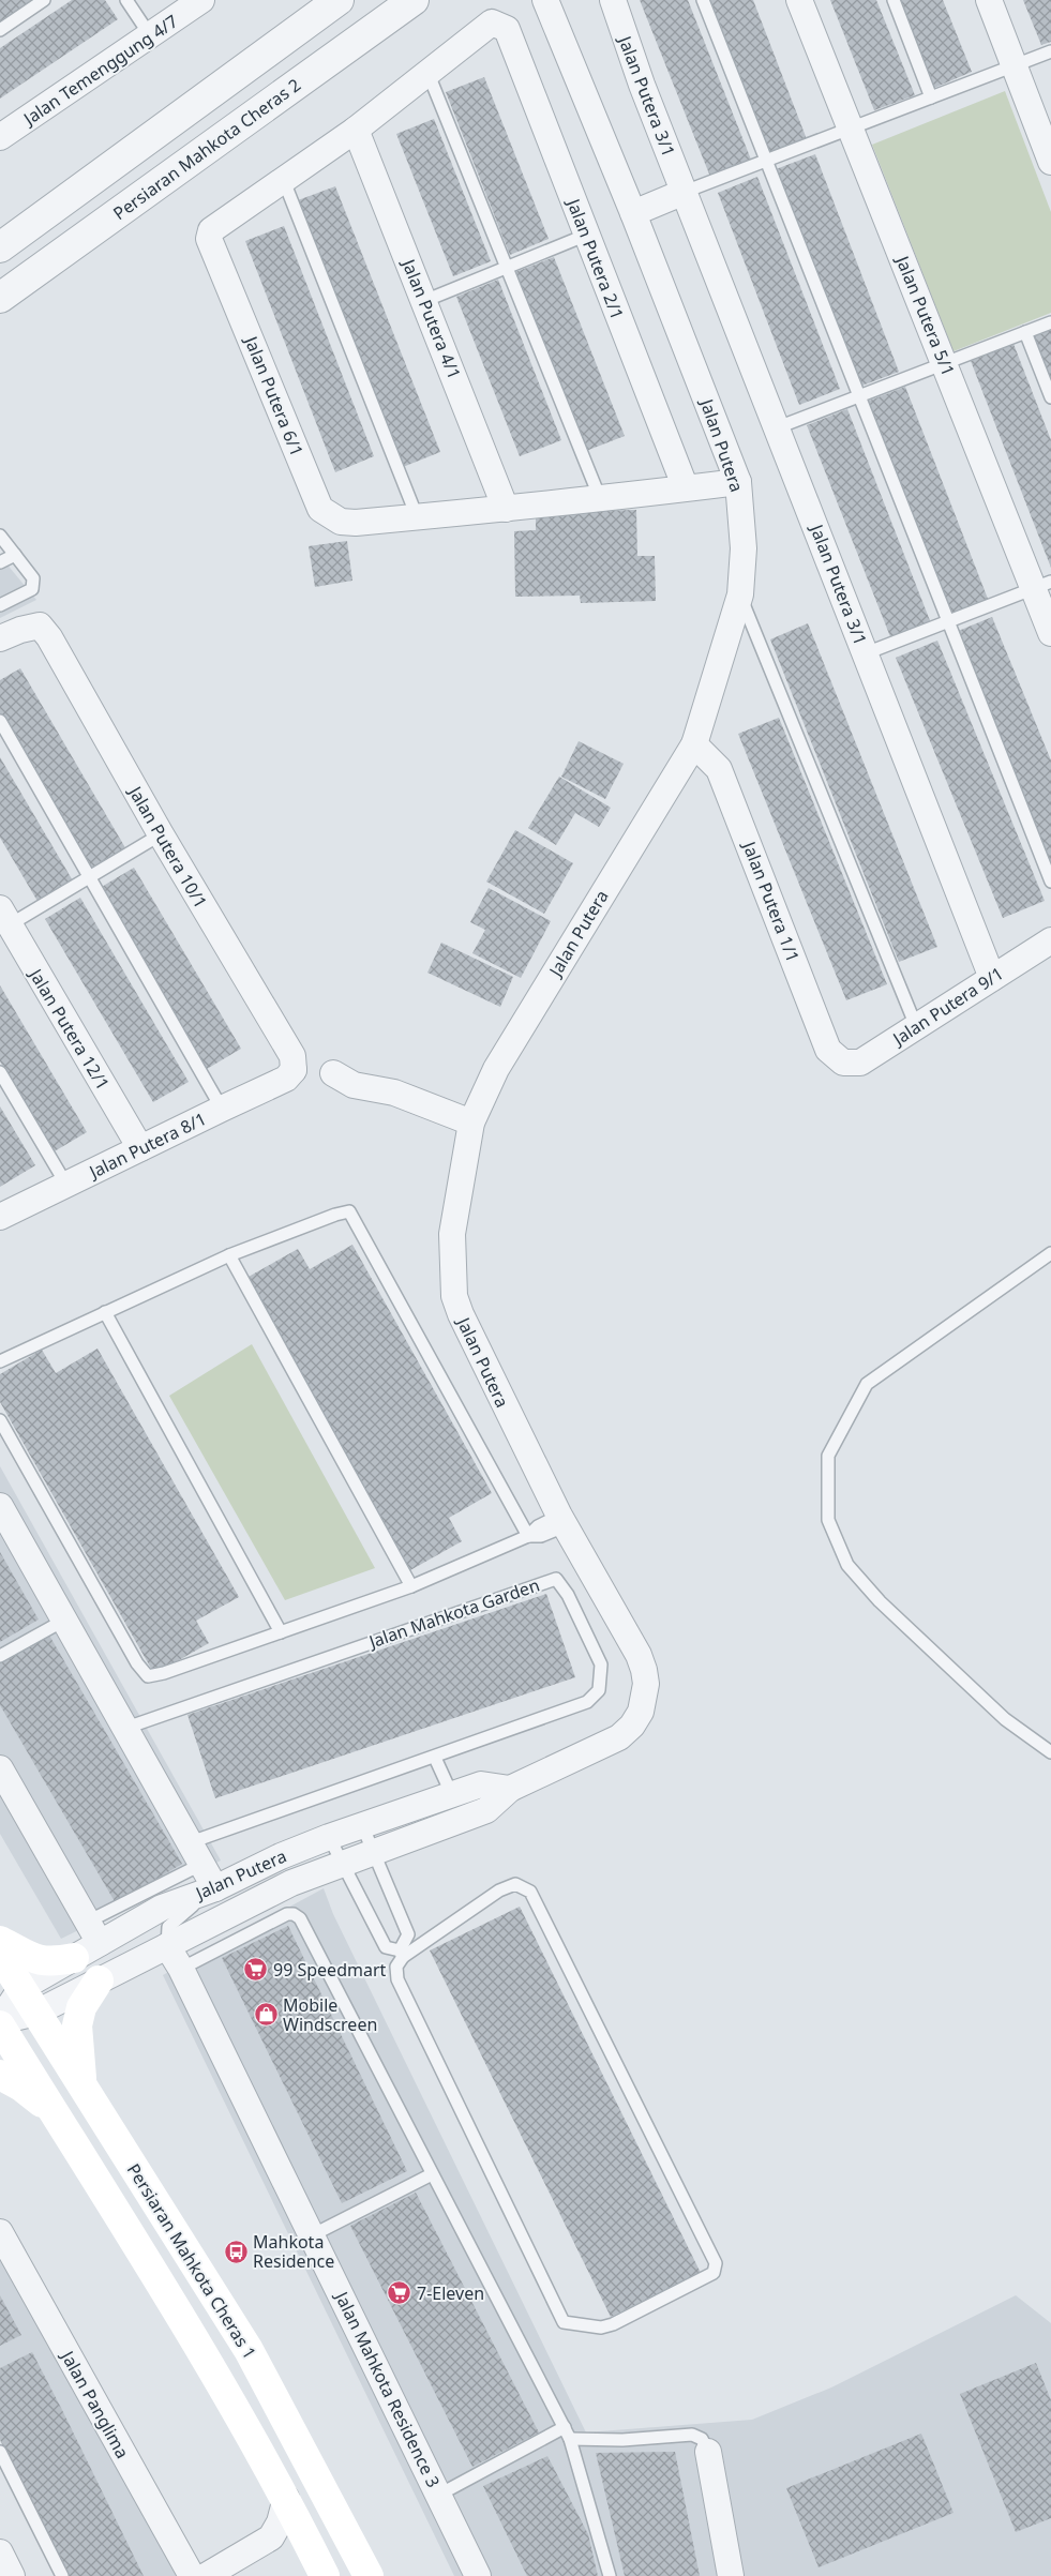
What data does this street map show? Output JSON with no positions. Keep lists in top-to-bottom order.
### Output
{
  "streets": {
    "main road": ["Persiaran Mahkota Cheras 1"],
    "street": [
      "Jalan Temenggung 4/7",
      "Jalan Putera 3/1",
      "Persiaran Mahkota Cheras 2",
      "Jalan Putera 2/1",
      "Jalan Putera 5/1",
      "Jalan Putera 4/1",
      "Jalan Putera 6/1",
      "Jalan Putera",
      "Jalan Putera 10/1",
      "Jalan Putera 1/1",
      "Jalan Putera 9/1",
      "Jalan Putera 12/1",
      "Jalan Putera 8/1",
      "Jalan Mahkota Residence 3",
      "Jalan Panglima"
    ],
    "lane": ["Jalan Mahkota Garden"]
  },
  "crossings": [
    ["Jalan Putera 3/1", "Jalan Putera 9/1"],
    ["Jalan Putera 2/1", "Jalan Putera 6/1"],
    ["Jalan Putera 4/1", "Jalan Putera 6/1"],
    ["Jalan Putera 6/1", "Jalan Putera"],
    ["Jalan Putera", "Jalan Putera 1/1"],
    ["Jalan Putera", "Jalan Mahkota Garden"],
    ["Jalan Putera", "Persiaran Mahkota Cheras 1"],
    ["Jalan Putera", "Jalan Mahkota Residence 3"],
    ["Jalan Putera 10/1", "Jalan Putera 8/1"],
    ["Jalan Putera 1/1", "Jalan Putera 9/1"],
    ["Jalan Putera 12/1", "Jalan Putera 8/1"]
  ],
  "places": {
    "supermarket": ["99 Speedmart", "7-Eleven"],
    "shop": ["Mobile Windscreen"],
    "bus stop": ["Mahkota Residence"]
  }
}
